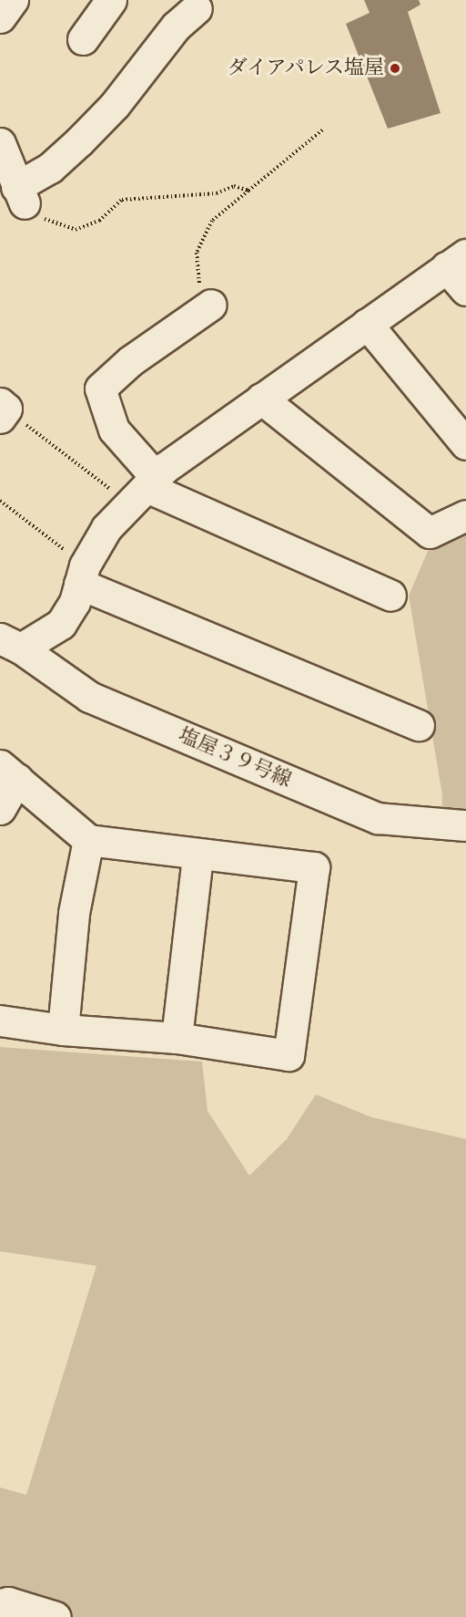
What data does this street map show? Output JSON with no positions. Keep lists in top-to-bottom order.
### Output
{
  "streets": {
    "street": ["塩屋３９号線"]
  },
  "places": ["ダイアパレス塩屋"]
}
